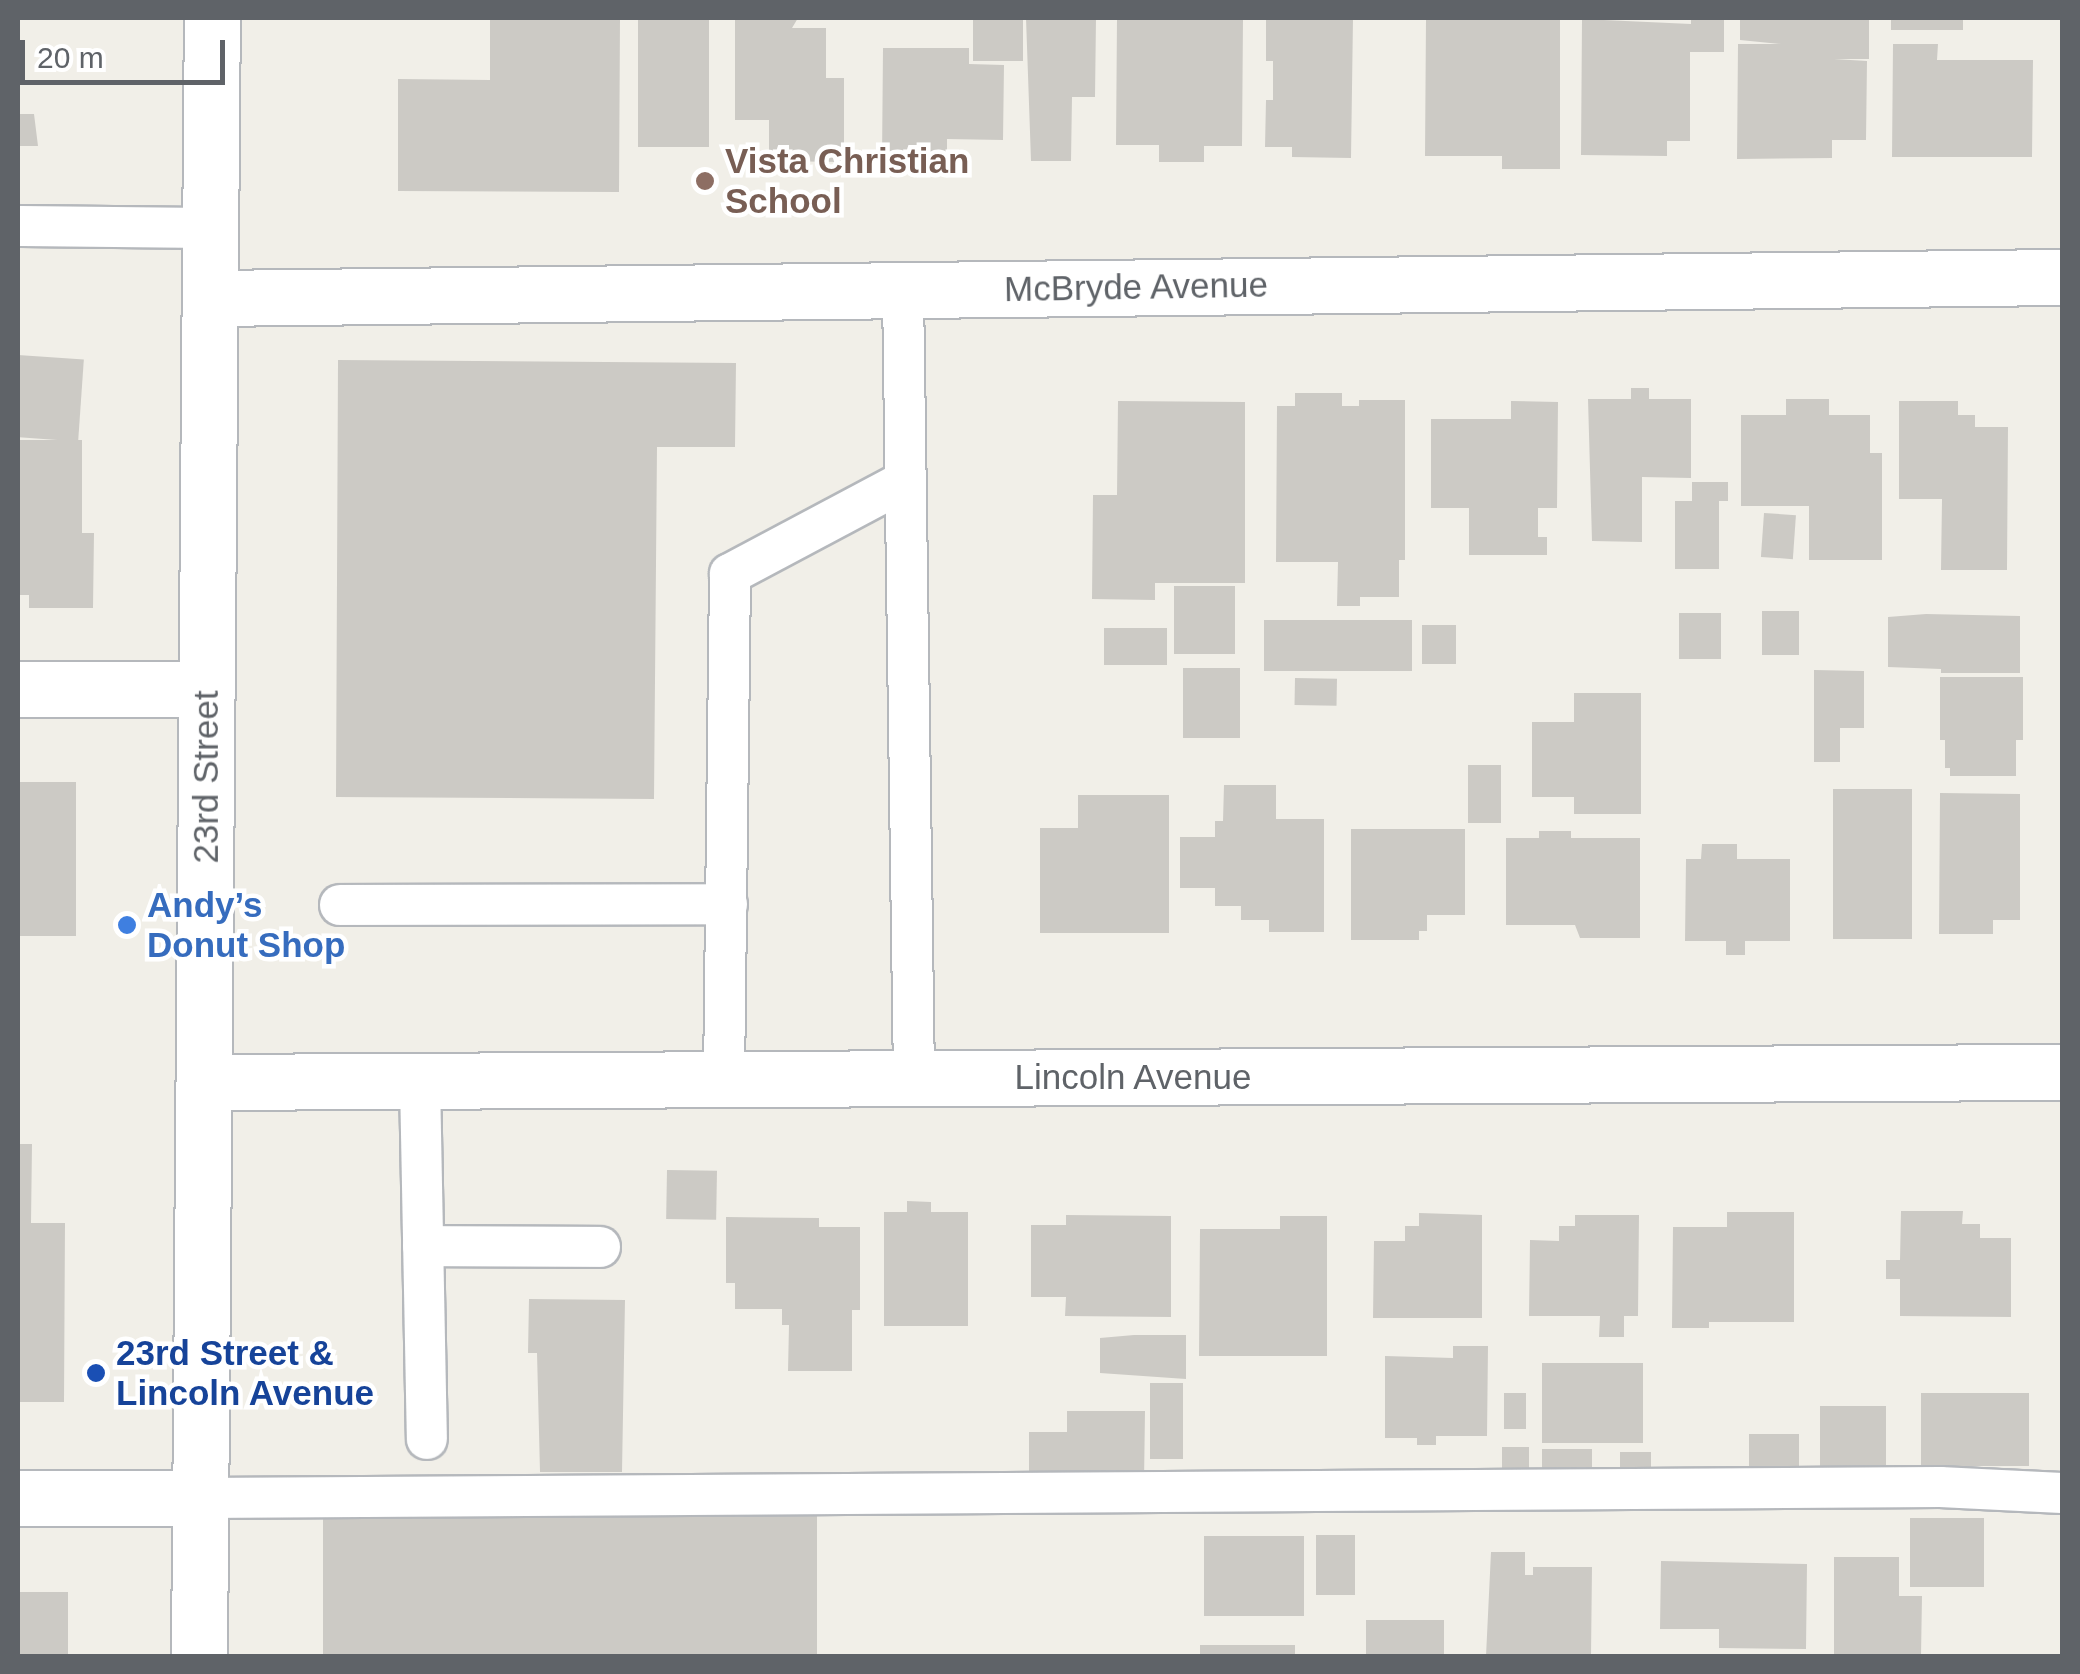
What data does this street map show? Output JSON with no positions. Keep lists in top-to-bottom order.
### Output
{
  "streets": {
    "street": ["McBryde Avenue", "23rd Street", "Lincoln Avenue"]
  },
  "crossings": [
    ["McBryde Avenue", "23rd Street"],
    ["23rd Street", "Lincoln Avenue"]
  ],
  "places": ["Vista Christian School", "Andy’s Donut Shop", "23rd Street & Lincoln Avenue"],
  "scale_bar": "20 m"
}
